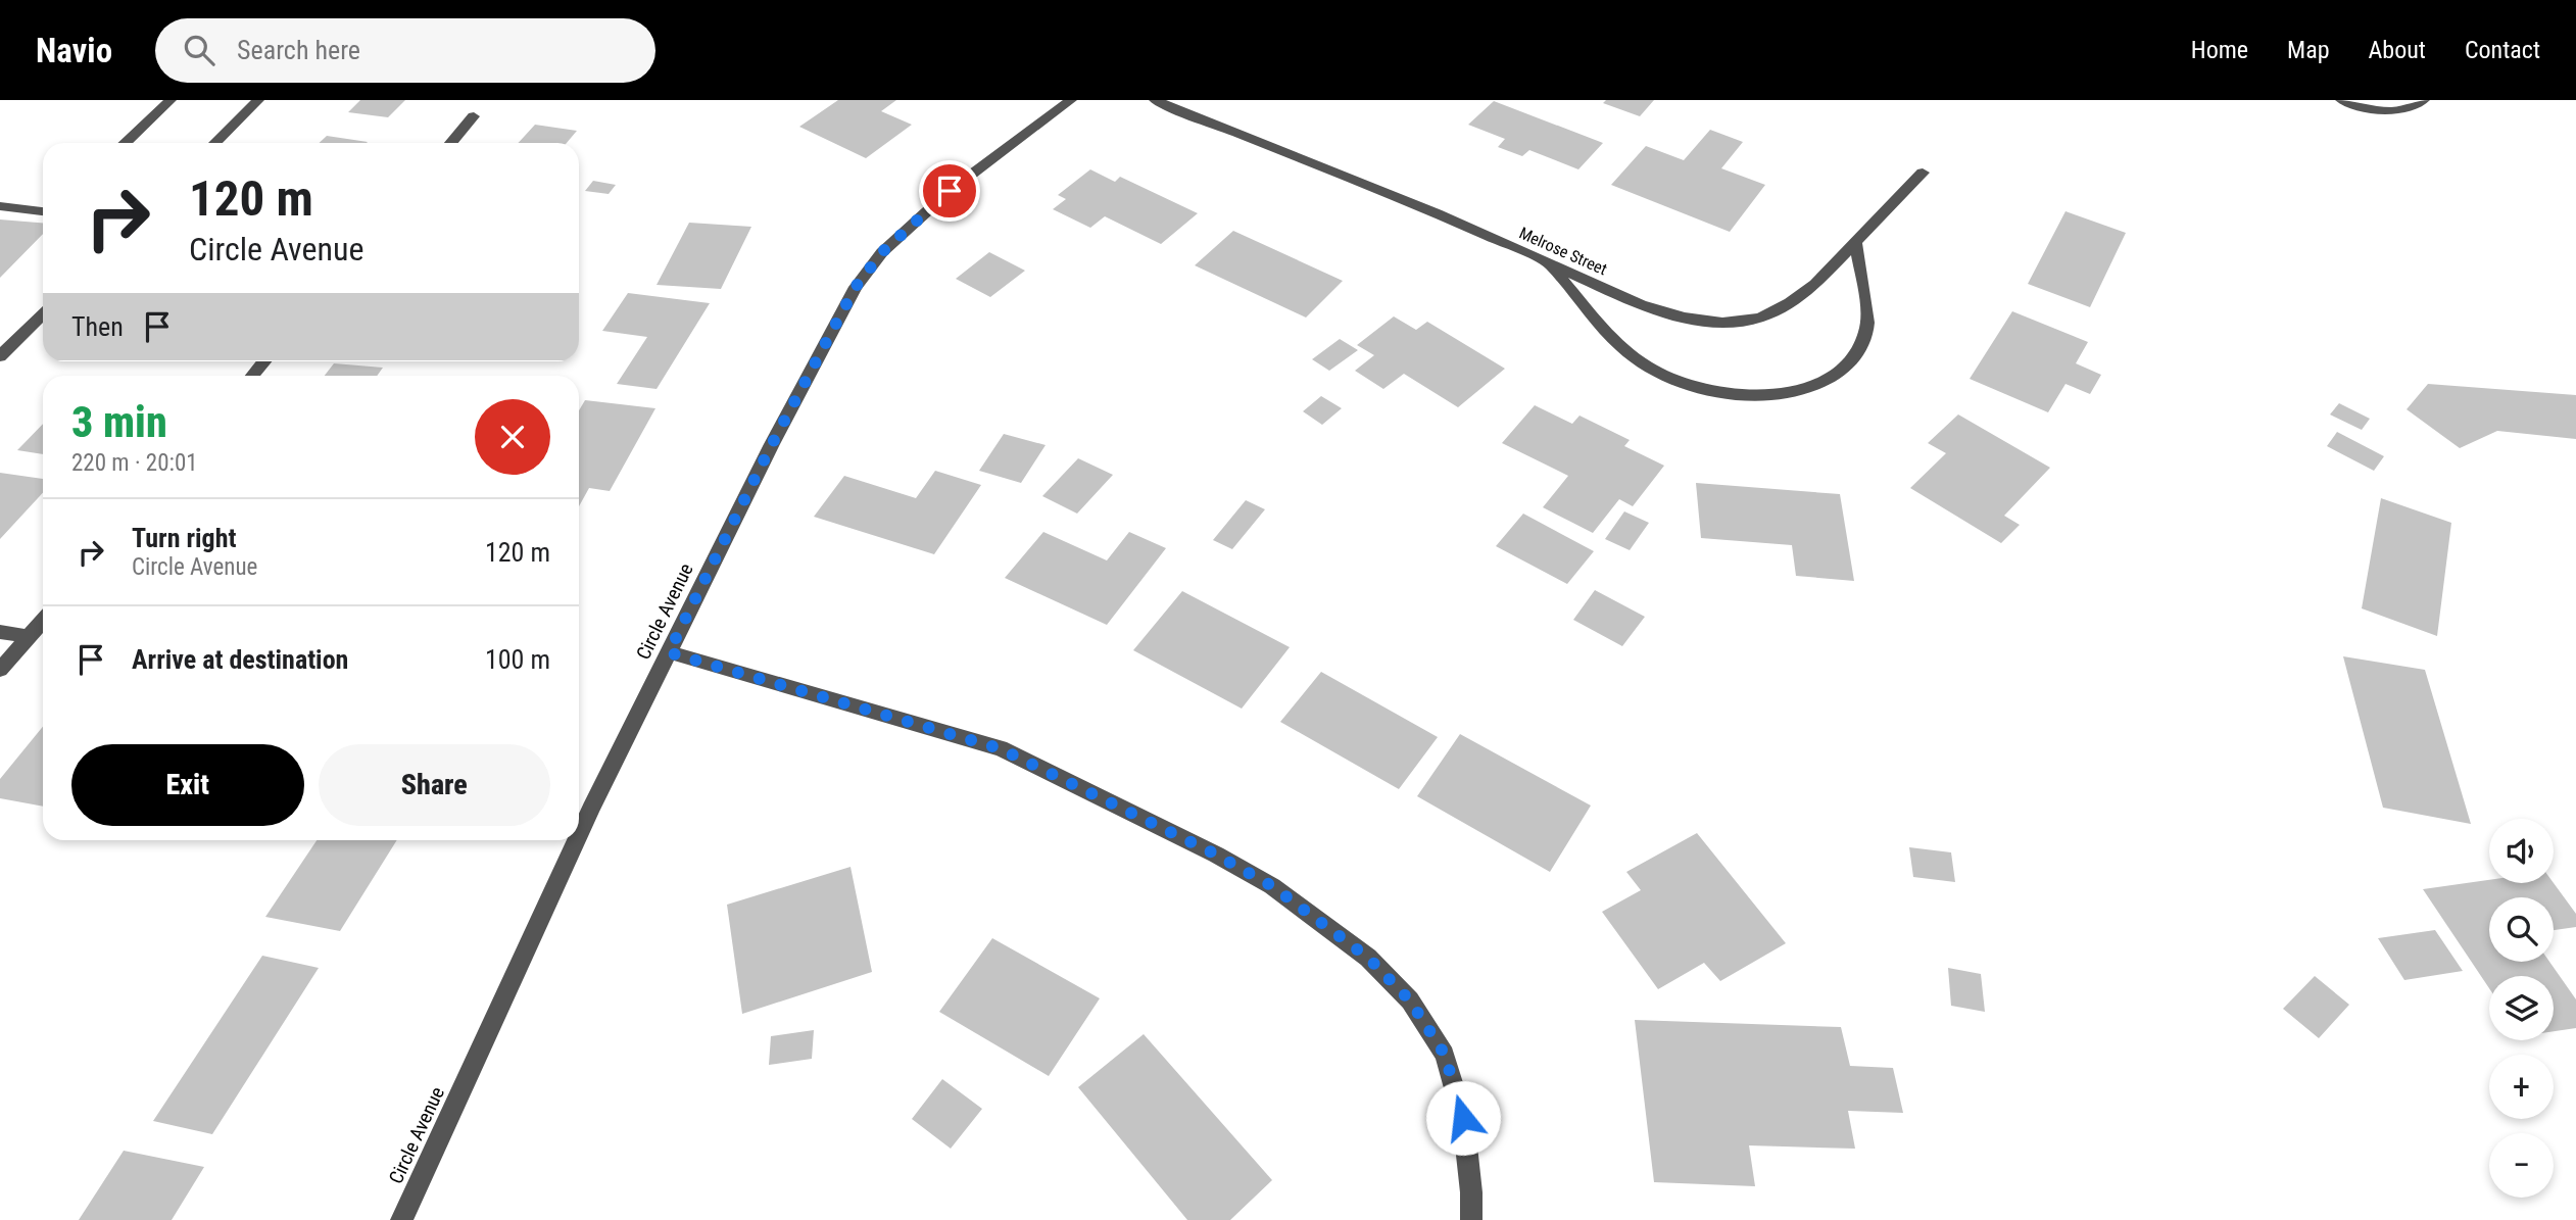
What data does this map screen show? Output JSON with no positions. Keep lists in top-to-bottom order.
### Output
{
  "streets": {
    "street": ["Melrose Street", "Circle Avenue"]
  },
  "page": {
    "header": "Navio",
    "search": "Search here",
    "nav": [
      "Home",
      "Map",
      "About",
      "Contact"
    ],
    "turn": ["120 m", "Circle Avenue"],
    "then": "Then",
    "heading": ["3 min", "220 m · 20:01"],
    "list": [
      {
        "name": "Turn right",
        "note": "Circle Avenue",
        "value": "120 m"
      },
      {
        "name": "Arrive at destination",
        "value": "100 m"
      }
    ],
    "buttons": ["Exit", "Share"],
    "map_buttons": ["+", "−"]
  }
}
